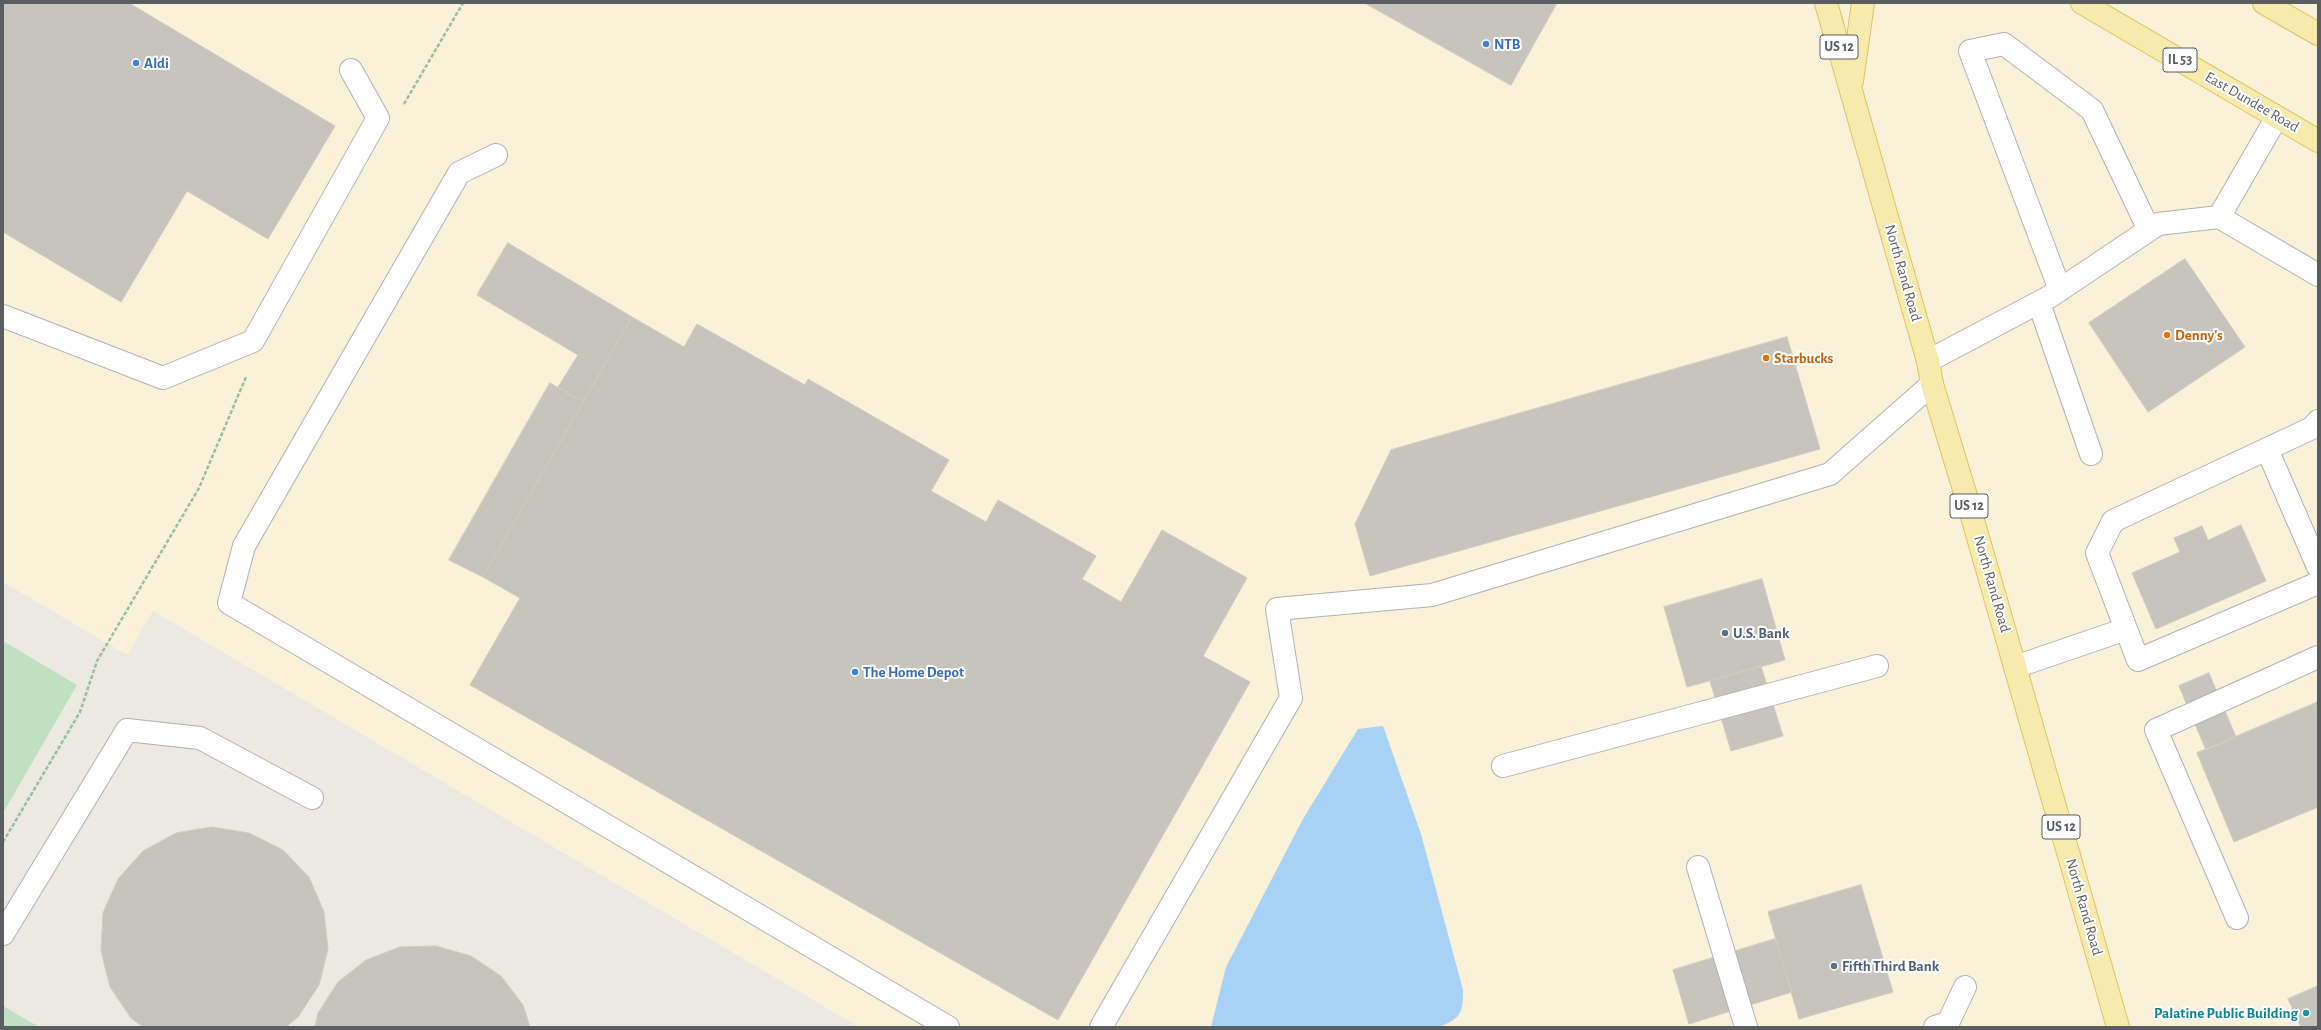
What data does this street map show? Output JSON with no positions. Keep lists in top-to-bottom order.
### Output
{
  "streets": {
    "main road": [
      "US 12",
      "IL 53",
      "East Dundee Road",
      "North Rand Road"
    ]
  },
  "places": [
    "NTB",
    "Aldi",
    "Denny's",
    "Starbucks",
    "U.S. Bank",
    "The Home Depot",
    "Fifth Third Bank",
    "Palatine Public Building"
  ]
}
